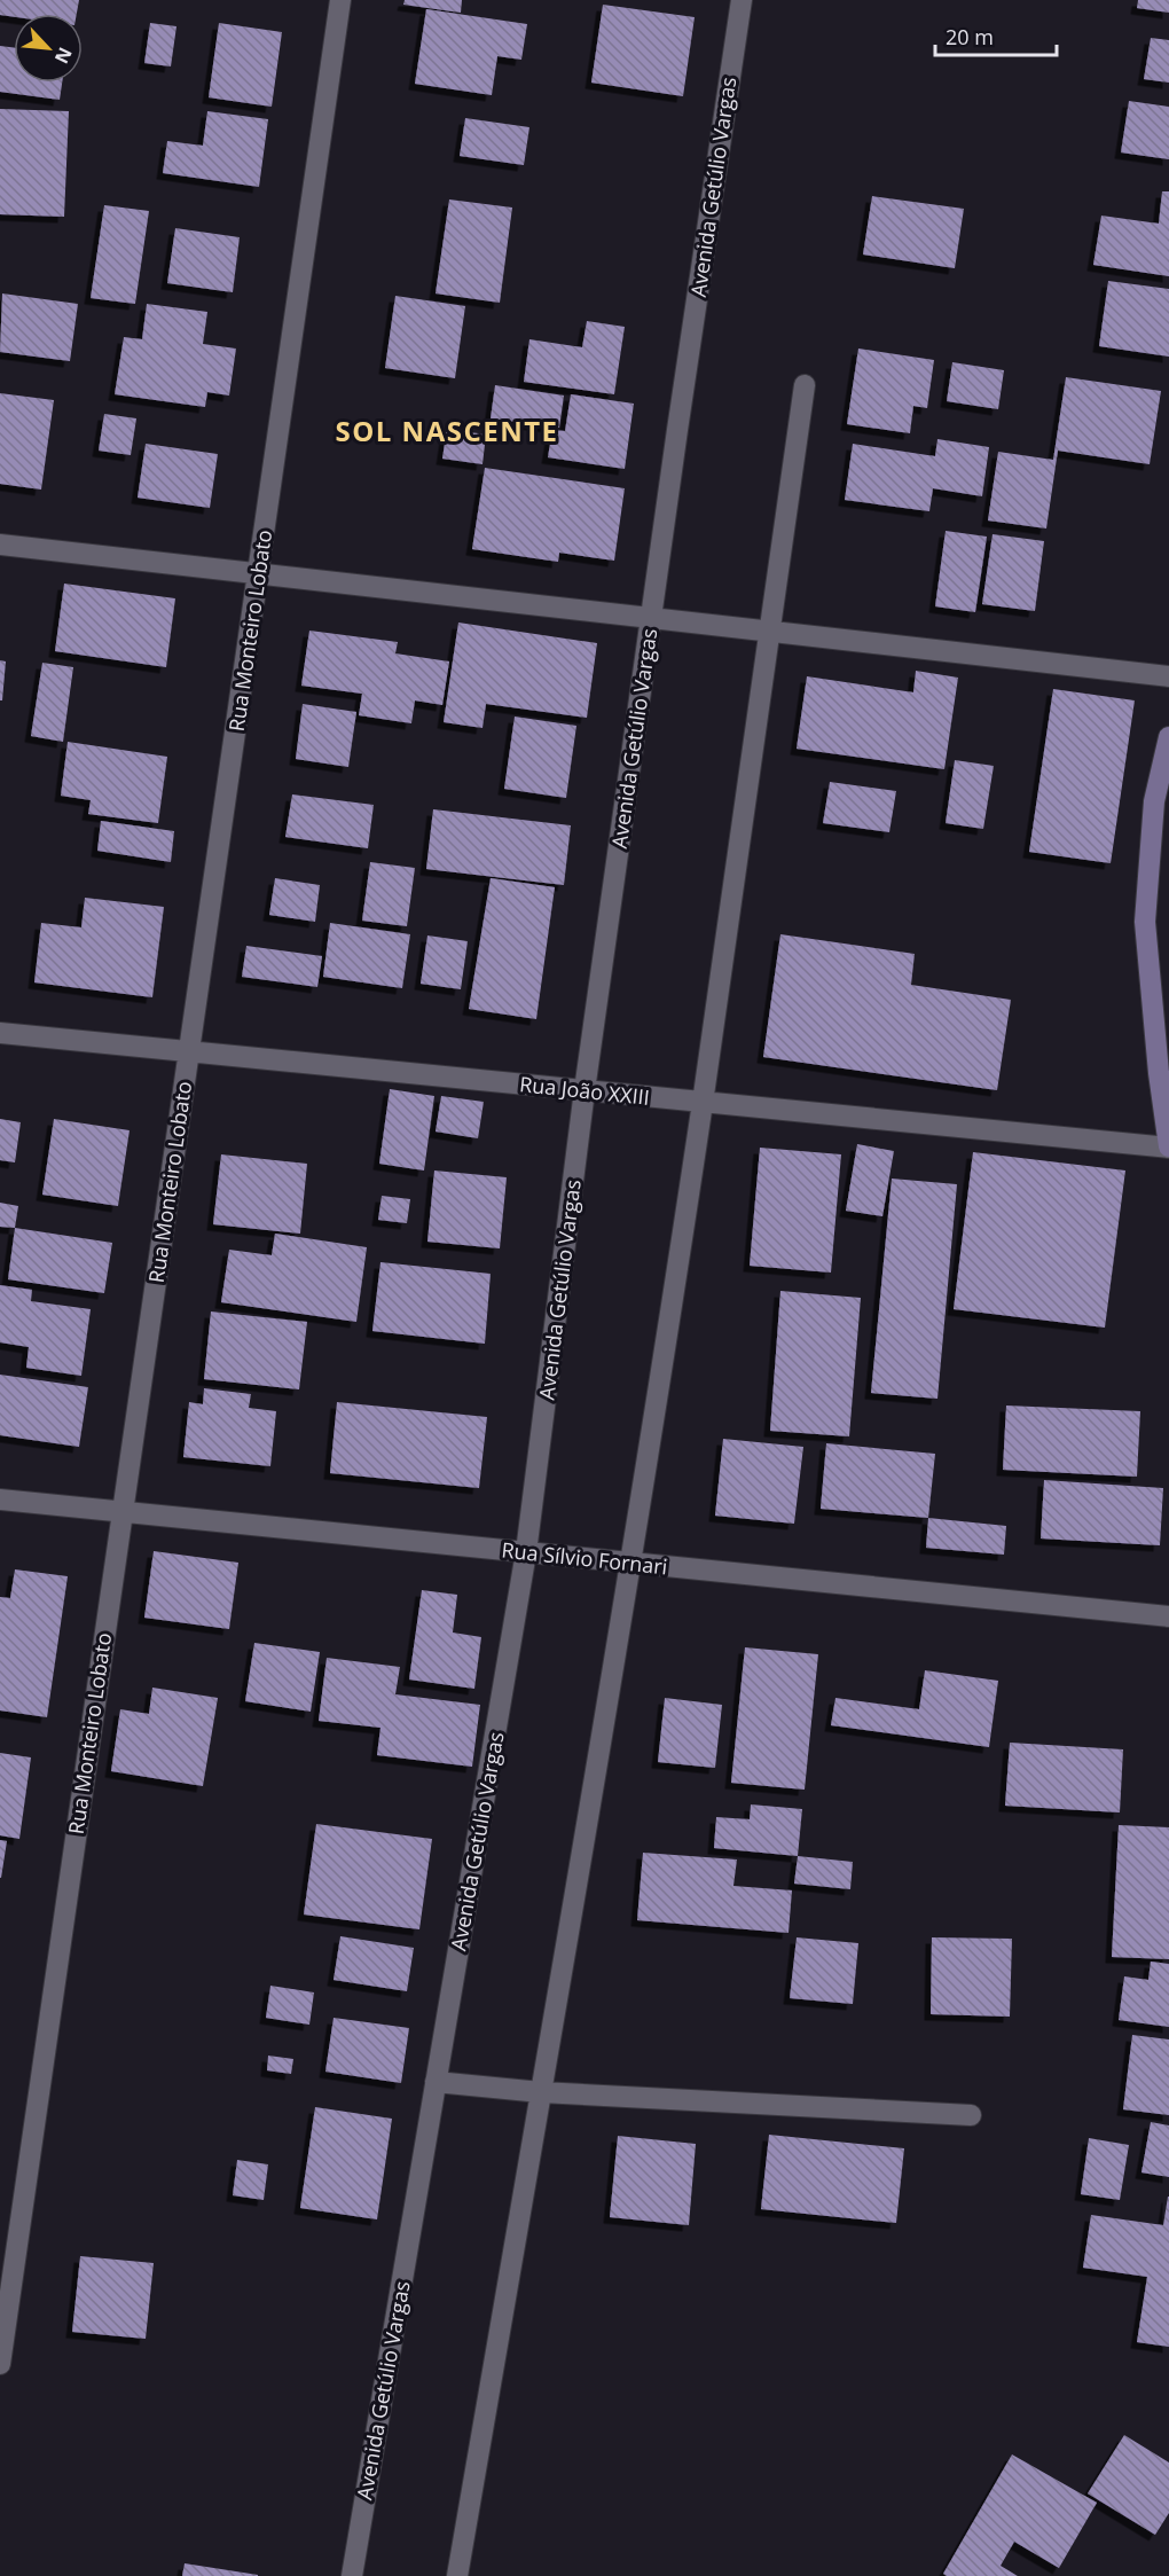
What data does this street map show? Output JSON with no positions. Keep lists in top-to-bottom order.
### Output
{
  "streets": {
    "street": [
      "Avenida Getúlio Vargas",
      "Rua Monteiro Lobato",
      "Rua João XXIII",
      "Rua Sílvio Fornari"
    ]
  },
  "crossings": [
    ["Avenida Getúlio Vargas", "Rua João XXIII"],
    ["Avenida Getúlio Vargas", "Rua Sílvio Fornari"],
    ["Rua Monteiro Lobato", "Rua João XXIII"],
    ["Rua Monteiro Lobato", "Rua Sílvio Fornari"]
  ],
  "districts": ["SOL NASCENTE"],
  "scale_bar": "20 m",
  "north": "bottom right"
}
